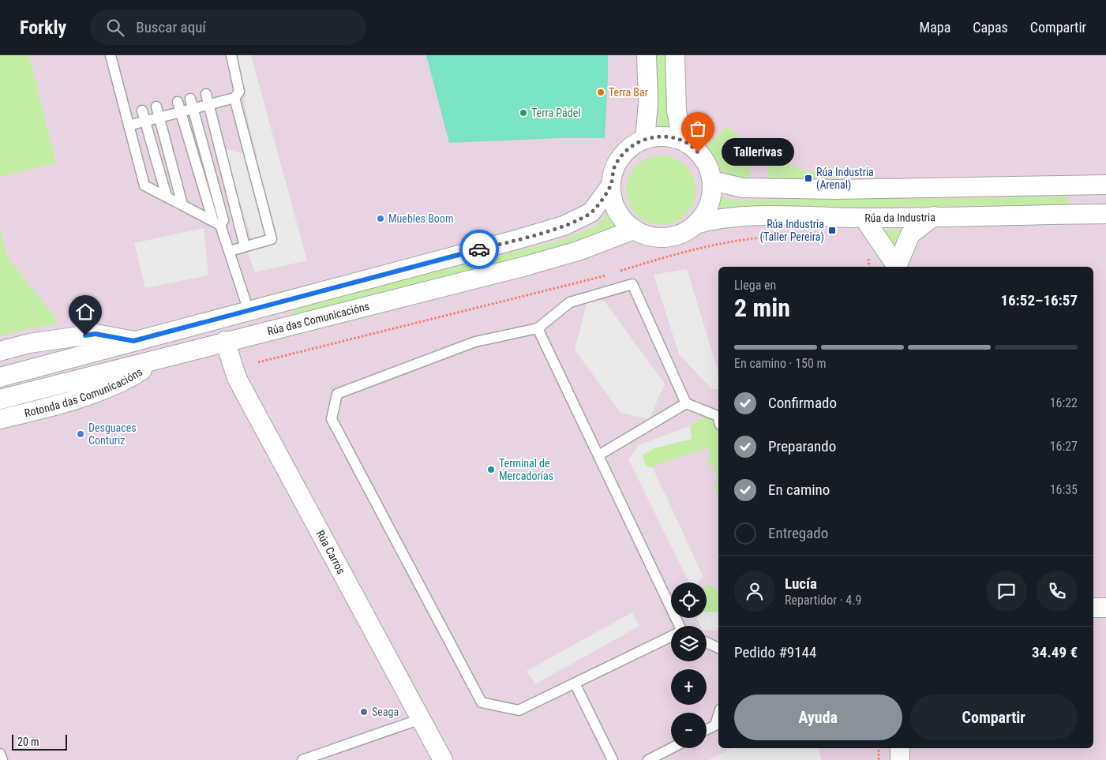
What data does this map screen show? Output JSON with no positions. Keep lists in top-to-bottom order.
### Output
{
  "streets": {
    "street": [
      "Rúa da Industria",
      "Rúa das Comunicacións",
      "Rotonda das Comunicacións",
      "Rúa Carros"
    ]
  },
  "crossings": [
    ["Rúa da Industria", "Rúa das Comunicacións"],
    ["Rúa das Comunicacións", "Rotonda das Comunicacións"],
    ["Rúa das Comunicacións", "Rúa Carros"]
  ],
  "places": {
    "other": [
      "Terra Bar",
      "Terra Pádel",
      "Tallerivas",
      "Muebles Boom",
      "Desguaces Conturiz",
      "Terminal de Mercadorías",
      "Seaga"
    ],
    "transit": ["Rúa Industria (Arenal)", "Rúa Industria (Taller Pereira)"]
  },
  "scale_bar": "20 m",
  "page": {
    "header": "Forkly",
    "search": "Buscar aquí",
    "nav": ["Mapa", "Capas", "Compartir"],
    "bubble": "Tallerivas",
    "heading": ["2 min", "Llega en", "16:52–16:57"],
    "panel": [
      "Lucía",
      "Repartidor · 4.9",
      "Pedido #9144",
      "34.49 €"
    ],
    "bar": "En camino · 150 m",
    "list": [
      ["Confirmado", "16:22"],
      ["Preparando", "16:27"],
      ["En camino", "16:35"],
      "Entregado"
    ],
    "map_buttons": ["+", "−"],
    "buttons": ["Ayuda", "Compartir"],
    "scale": "20 m"
  }
}
